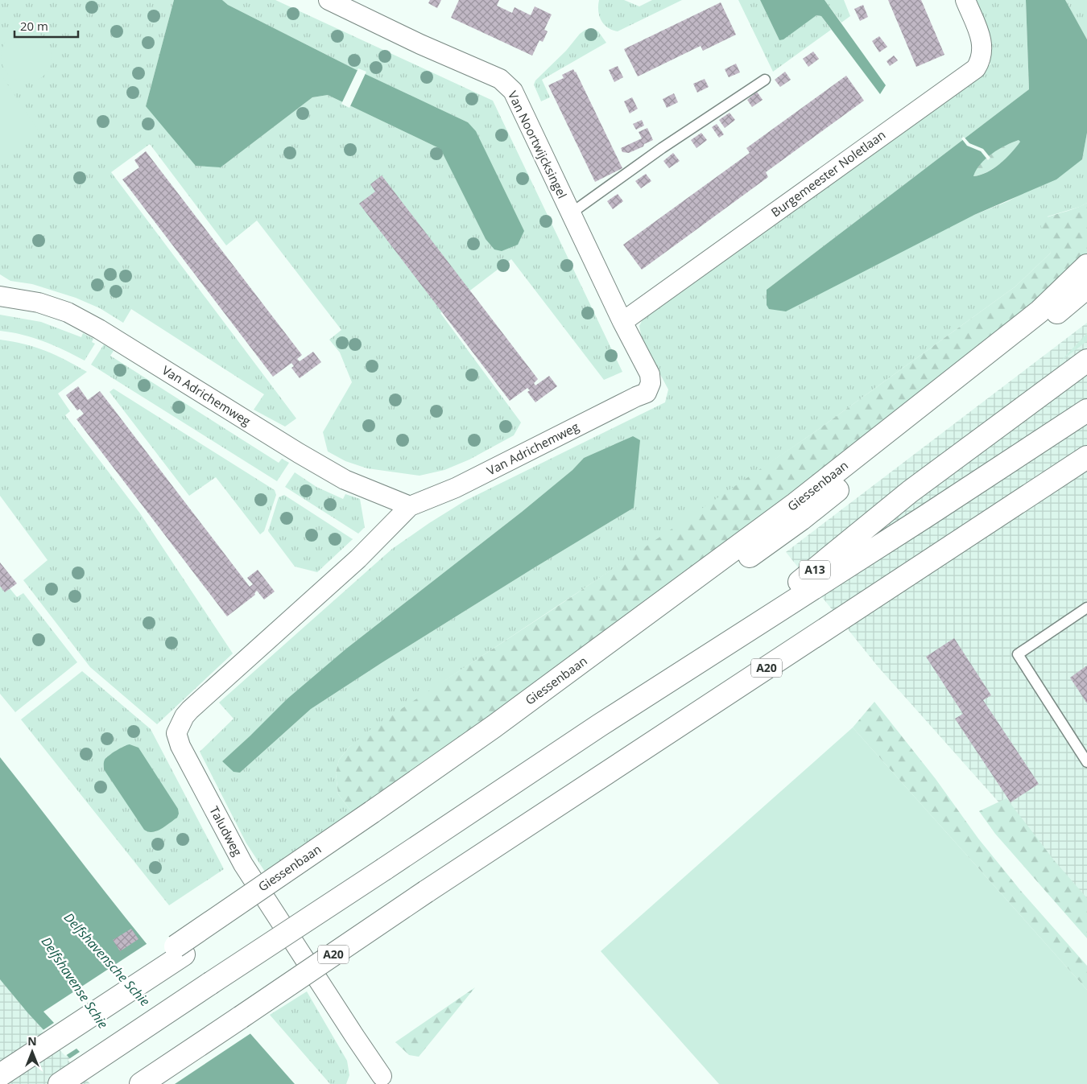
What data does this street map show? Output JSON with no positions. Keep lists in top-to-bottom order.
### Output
{
  "streets": {
    "main road": ["Giessenbaan", "A13", "A20"],
    "street": [
      "Van Noortwijcksingel",
      "Burgemeester Noletlaan",
      "Van Adrichemweg",
      "Taludweg"
    ]
  },
  "crossings": [
    ["Van Noortwijcksingel", "Burgemeester Noletlaan"],
    ["Van Noortwijcksingel", "Van Adrichemweg"],
    ["Van Adrichemweg", "Taludweg"]
  ],
  "water": ["Delfshavensche Schie", "Delfshavense Schie"],
  "scale_bar": "20 m",
  "north": "top"
}
